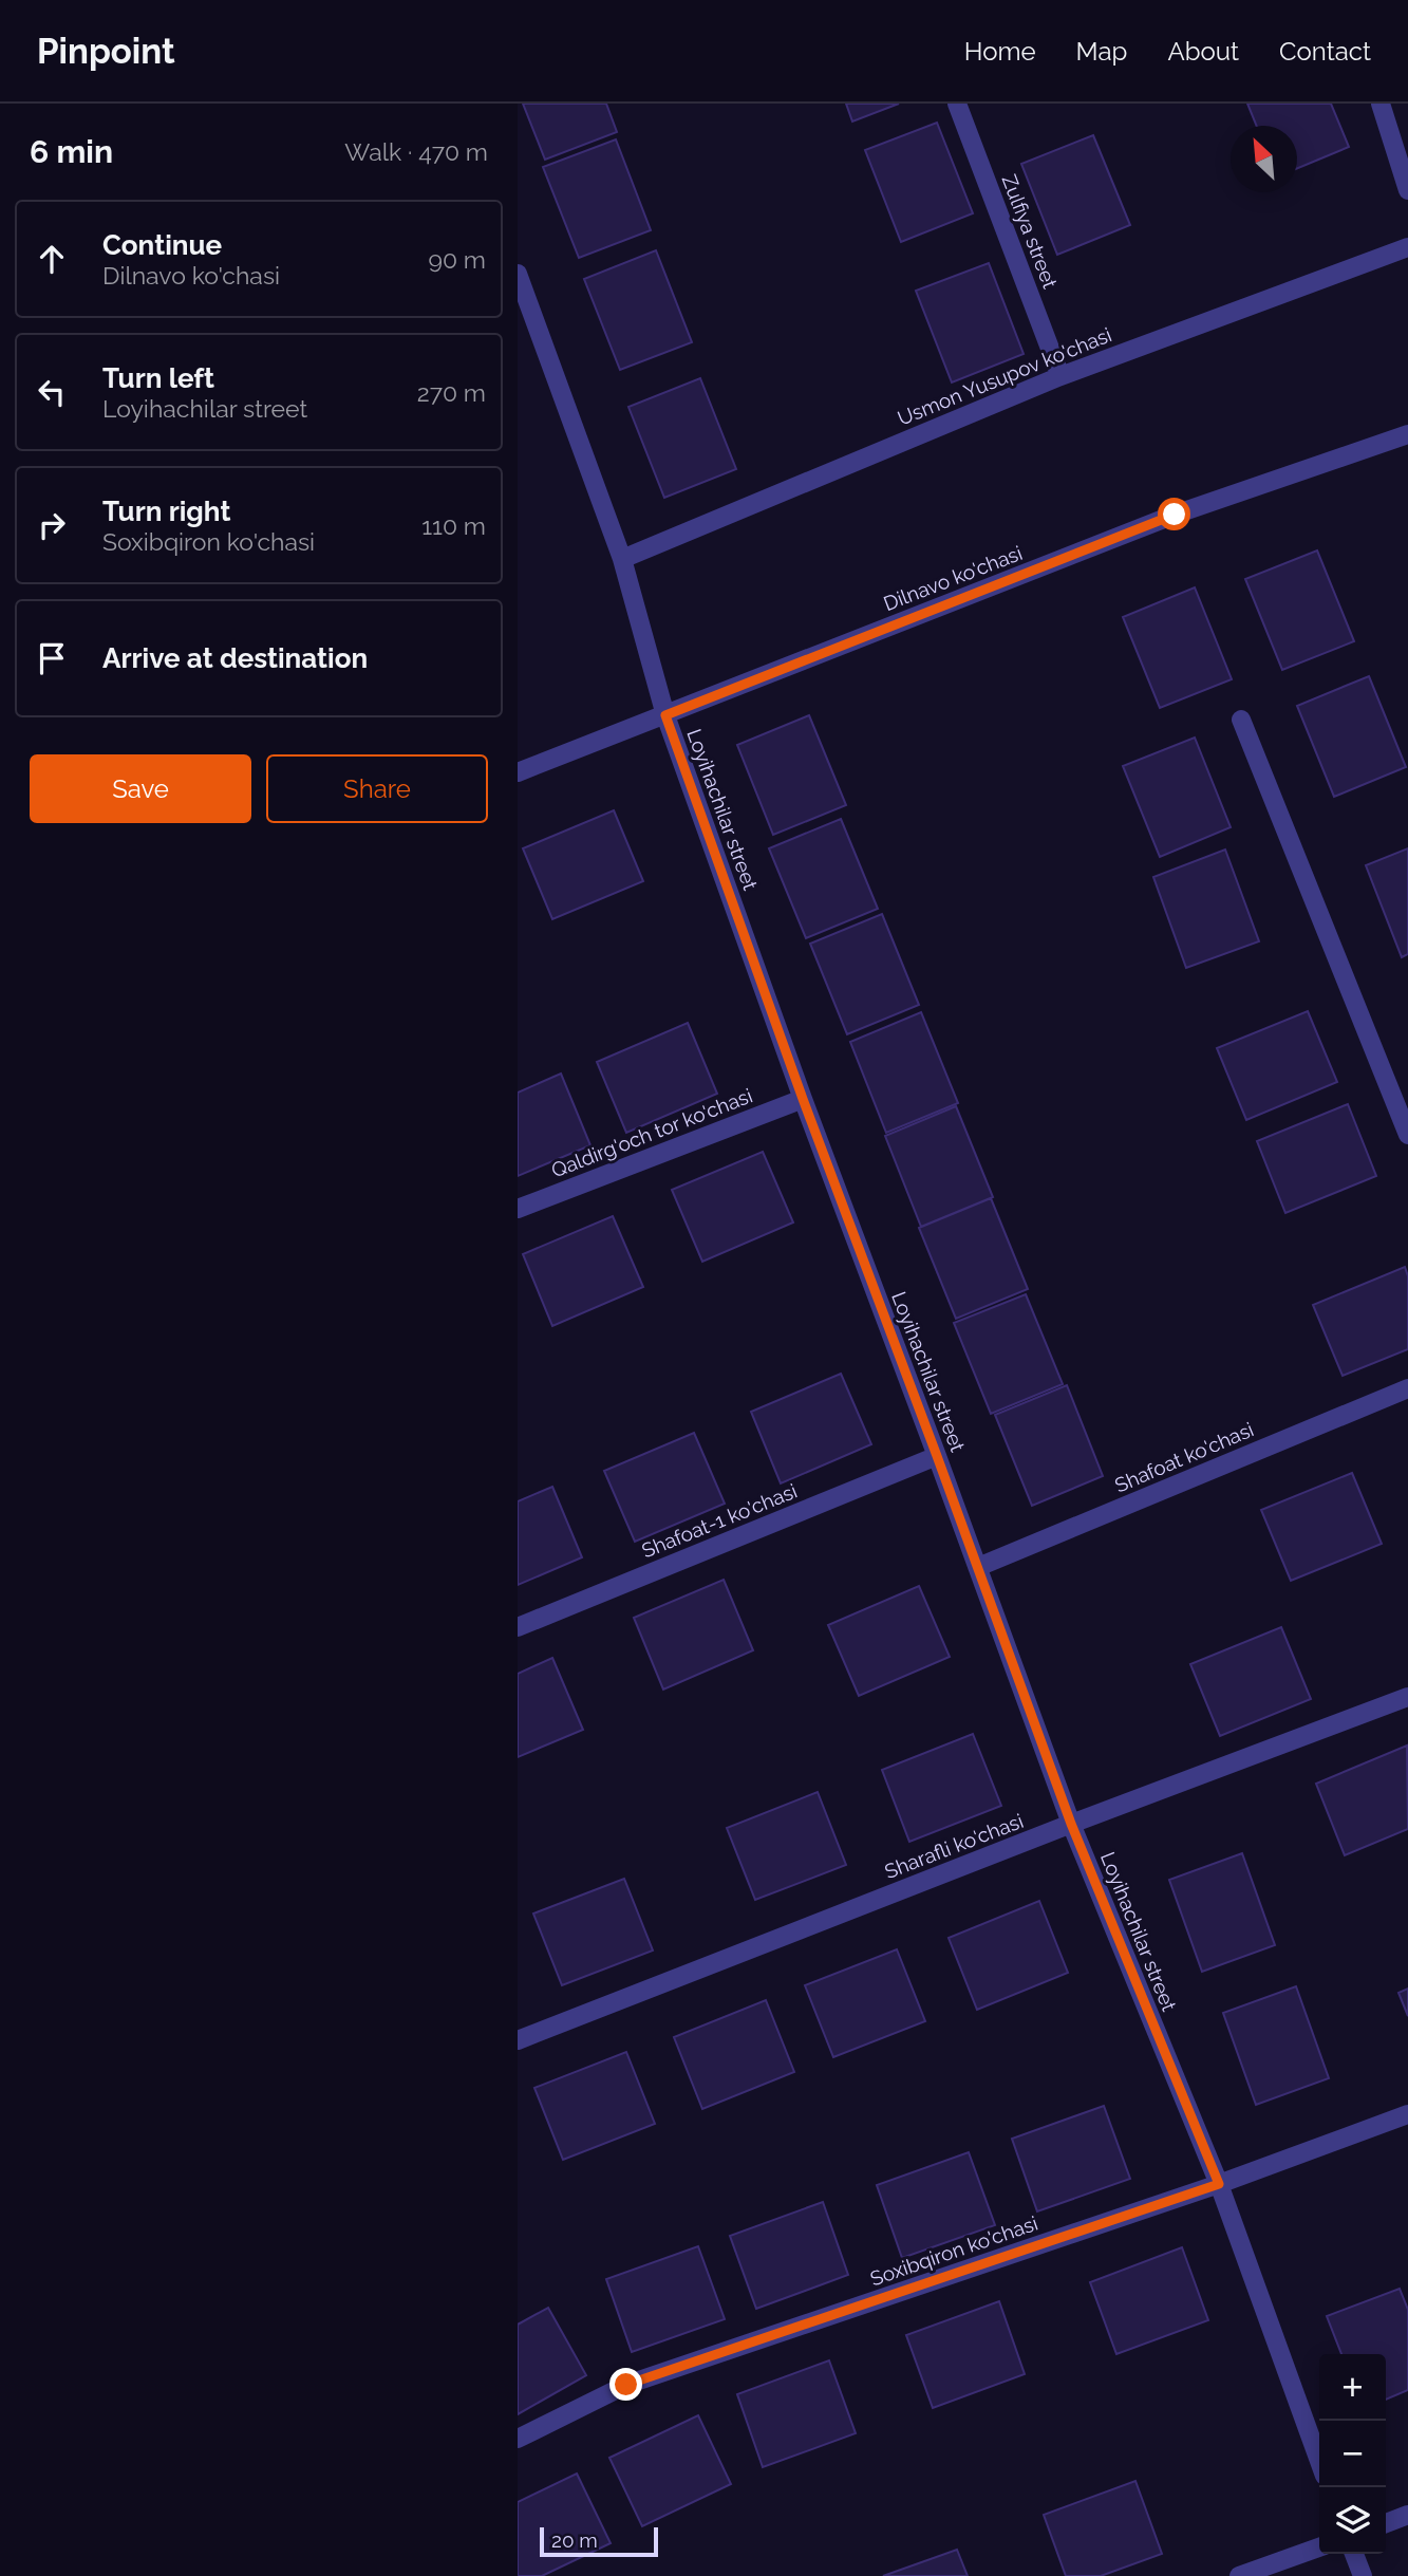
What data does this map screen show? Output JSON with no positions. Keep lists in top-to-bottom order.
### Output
{
  "streets": {
    "street": [
      "Zulfiya street",
      "Usmon Yusupov ko'chasi",
      "Dilnavo ko'chasi",
      "Loyihachilar street",
      "Qaldirg'och tor ko'chasi",
      "Shafoat ko'chasi",
      "Shafoat-1 ko'chasi",
      "Sharafli ko'chasi",
      "Soxibqiron ko'chasi"
    ]
  },
  "crossings": [
    ["Zulfiya street", "Usmon Yusupov ko'chasi"],
    ["Usmon Yusupov ko'chasi", "Loyihachilar street"],
    ["Dilnavo ko'chasi", "Loyihachilar street"],
    ["Loyihachilar street", "Qaldirg'och tor ko'chasi"],
    ["Loyihachilar street", "Shafoat ko'chasi"],
    ["Loyihachilar street", "Shafoat-1 ko'chasi"],
    ["Loyihachilar street", "Sharafli ko'chasi"],
    ["Loyihachilar street", "Soxibqiron ko'chasi"]
  ],
  "scale_bar": "20 m",
  "north": "top left",
  "page": {
    "header": "Pinpoint",
    "nav": [
      "Home",
      "Map",
      "About",
      "Contact"
    ],
    "heading": ["6 min", "Walk · 470 m"],
    "list": [
      ["Continue", "Dilnavo ko'chasi", "90 m"],
      ["Turn left", "Loyihachilar street", "270 m"],
      ["Turn right", "Soxibqiron ko'chasi", "110 m"],
      "Arrive at destination"
    ],
    "buttons": ["Save", "Share"],
    "map_buttons": ["+", "−"],
    "scale": "20 m"
  }
}
